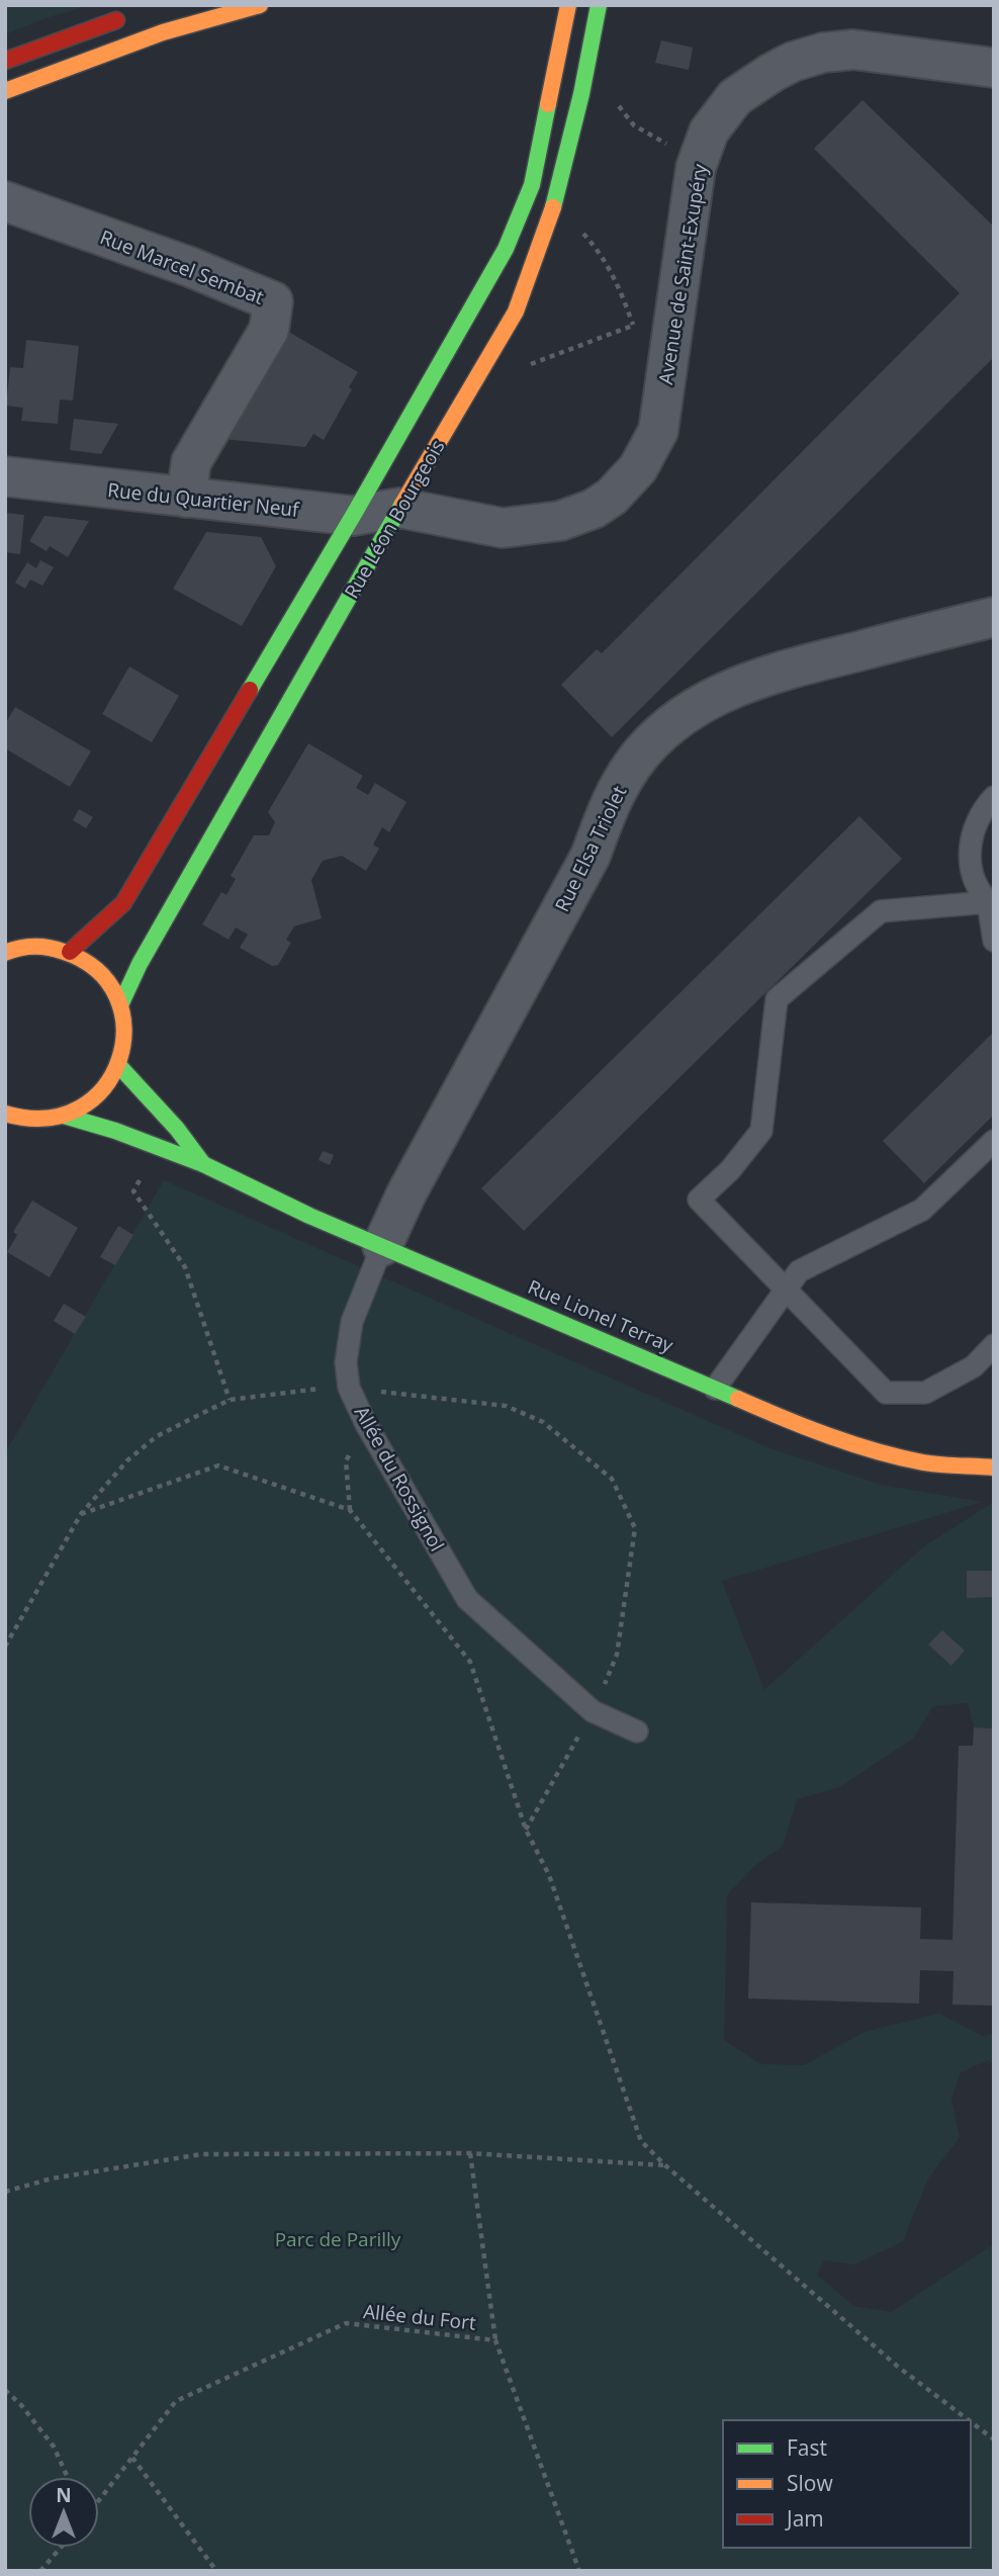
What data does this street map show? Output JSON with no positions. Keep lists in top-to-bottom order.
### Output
{
  "streets": {
    "main road": ["Rue Léon Bourgeois", "Rue Lionel Terray"],
    "street": [
      "Rue Marcel Sembat",
      "Avenue de Saint-Exupéry",
      "Rue du Quartier Neuf",
      "Rue Elsa Triolet"
    ],
    "lane": ["Allée du Rossignol"],
    "path": ["Allée du Fort"]
  },
  "crossings": [
    ["Rue Marcel Sembat", "Rue du Quartier Neuf"],
    ["Avenue de Saint-Exupéry", "Rue du Quartier Neuf"],
    ["Avenue de Saint-Exupéry", "Rue Léon Bourgeois"],
    ["Rue du Quartier Neuf", "Rue Léon Bourgeois"],
    ["Rue Elsa Triolet", "Rue Lionel Terray"]
  ],
  "parks": ["Parc de Parilly"],
  "legend": ["Fast", "Slow", "Jam"],
  "north": "top"
}
